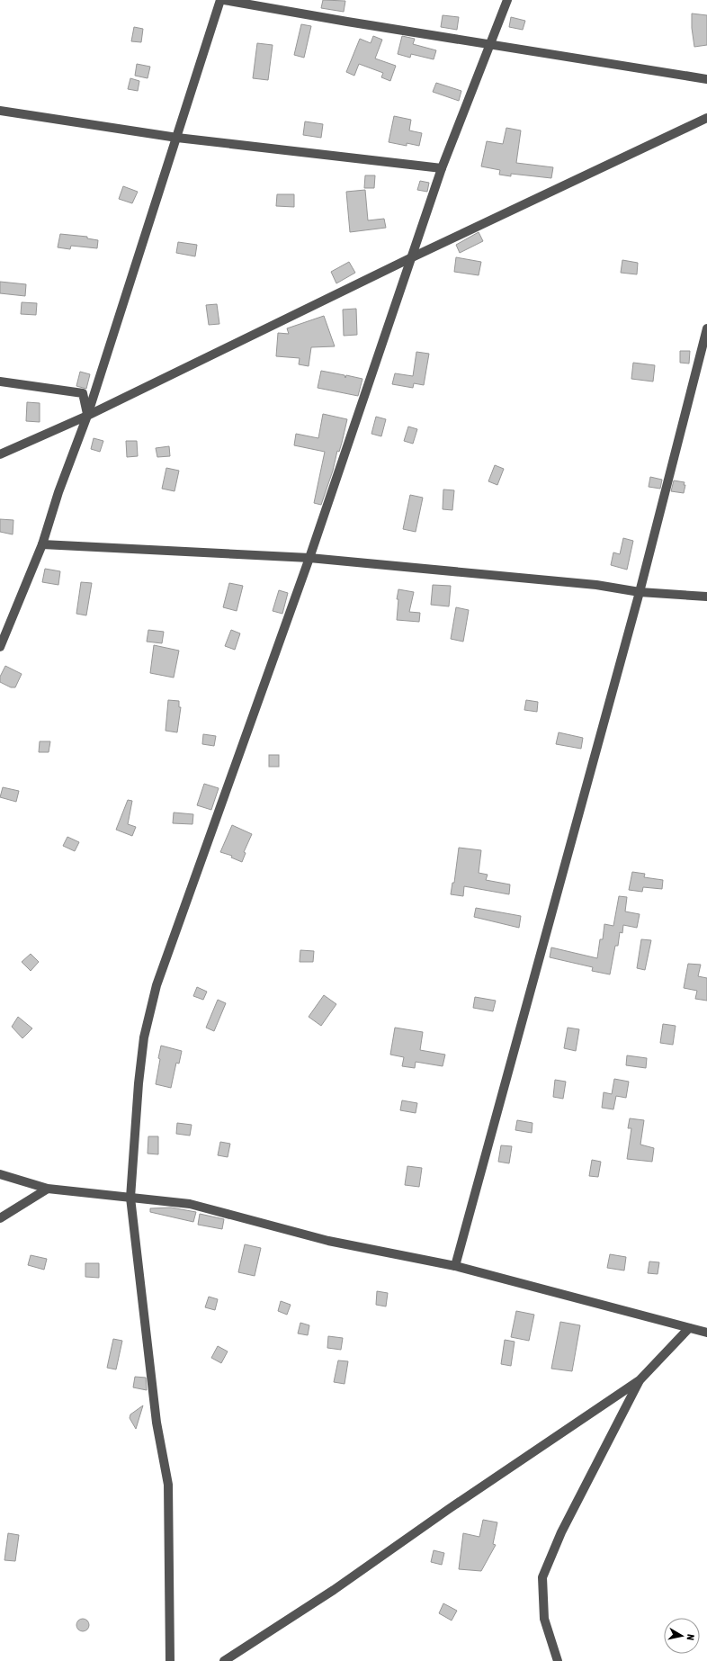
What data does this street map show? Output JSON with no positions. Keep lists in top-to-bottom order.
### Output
{
  "north": "right"
}
